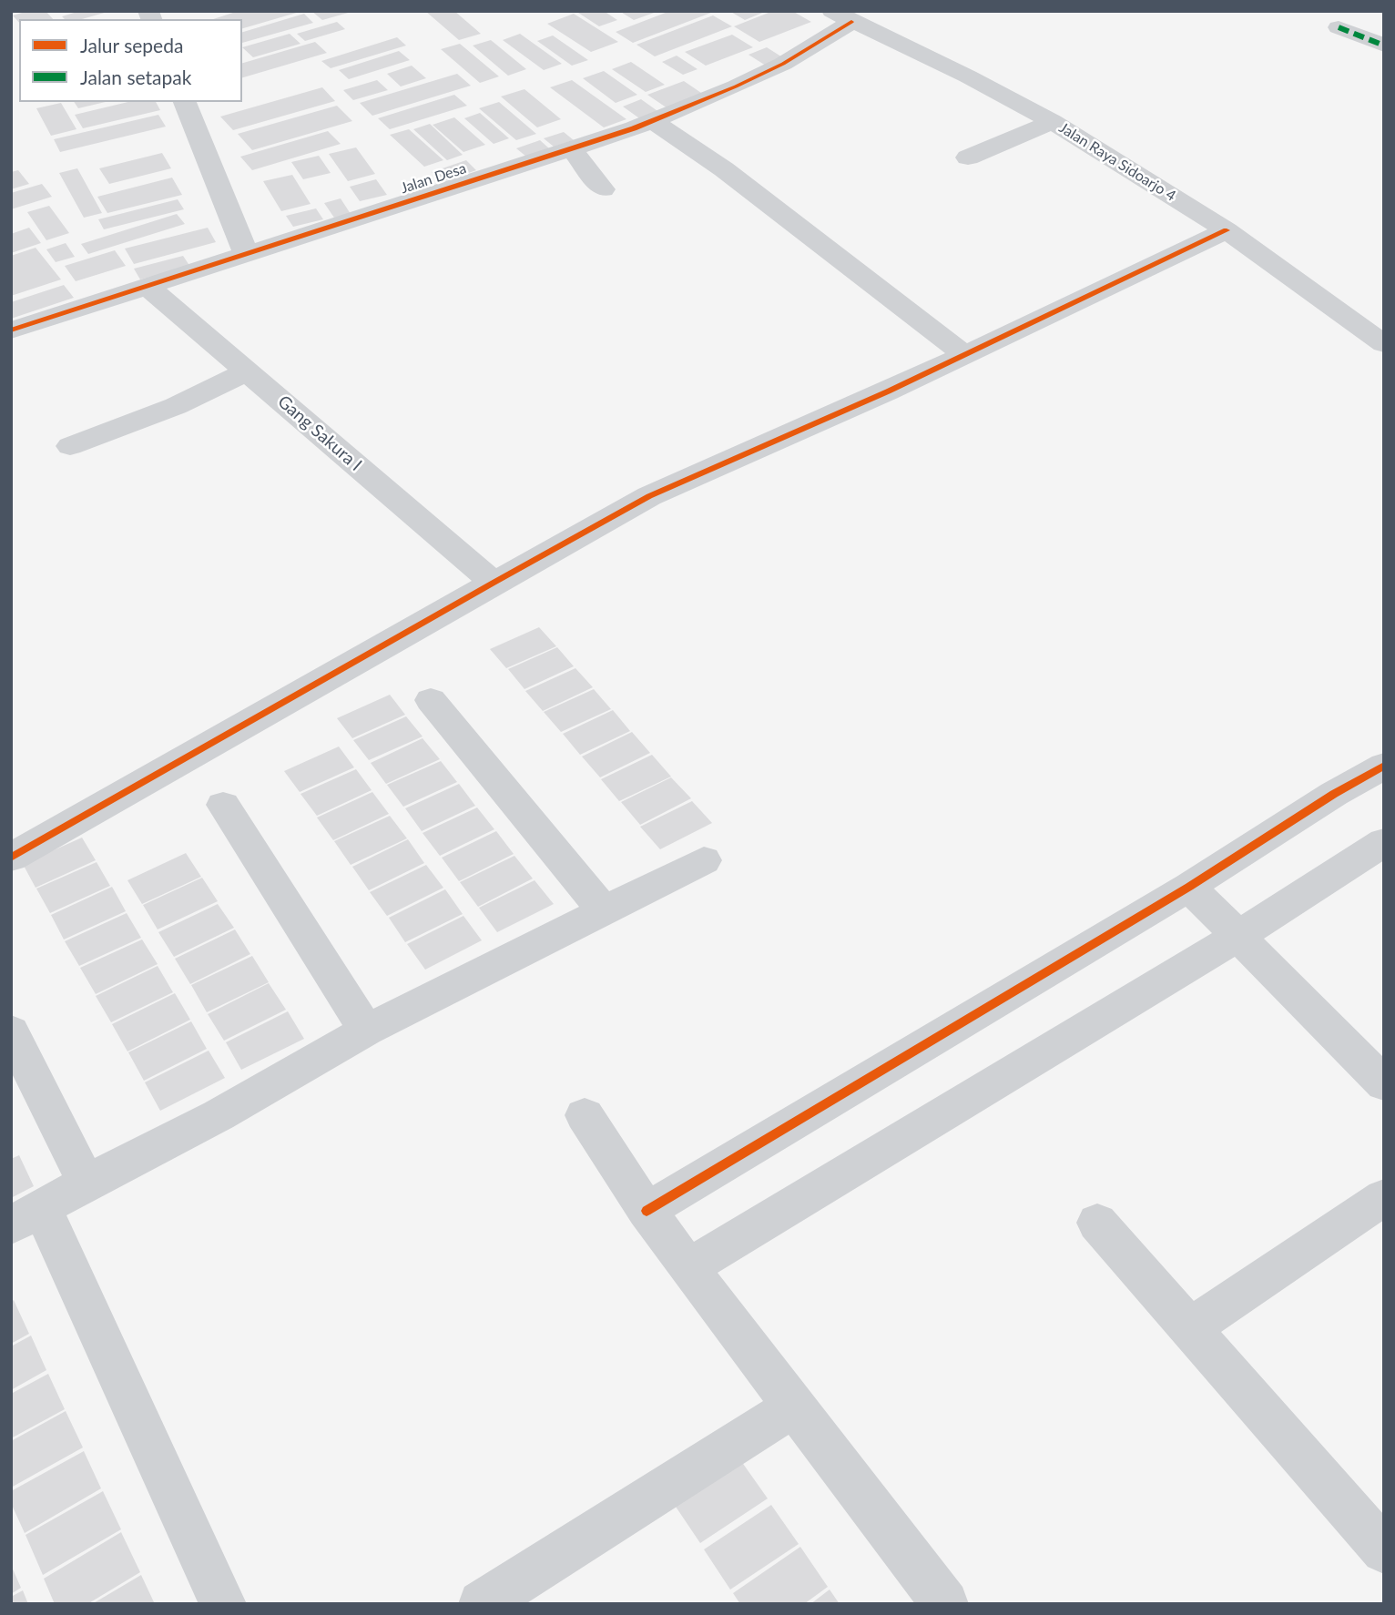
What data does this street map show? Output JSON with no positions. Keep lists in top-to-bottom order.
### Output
{
  "streets": {
    "street": ["Jalan Raya Sidoarjo 4", "Jalan Desa", "Gang Sakura I"]
  },
  "crossings": [
    ["Jalan Raya Sidoarjo 4", "Jalan Desa"],
    ["Jalan Desa", "Gang Sakura I"]
  ],
  "legend": ["Jalur sepeda", "Jalan setapak"]
}
